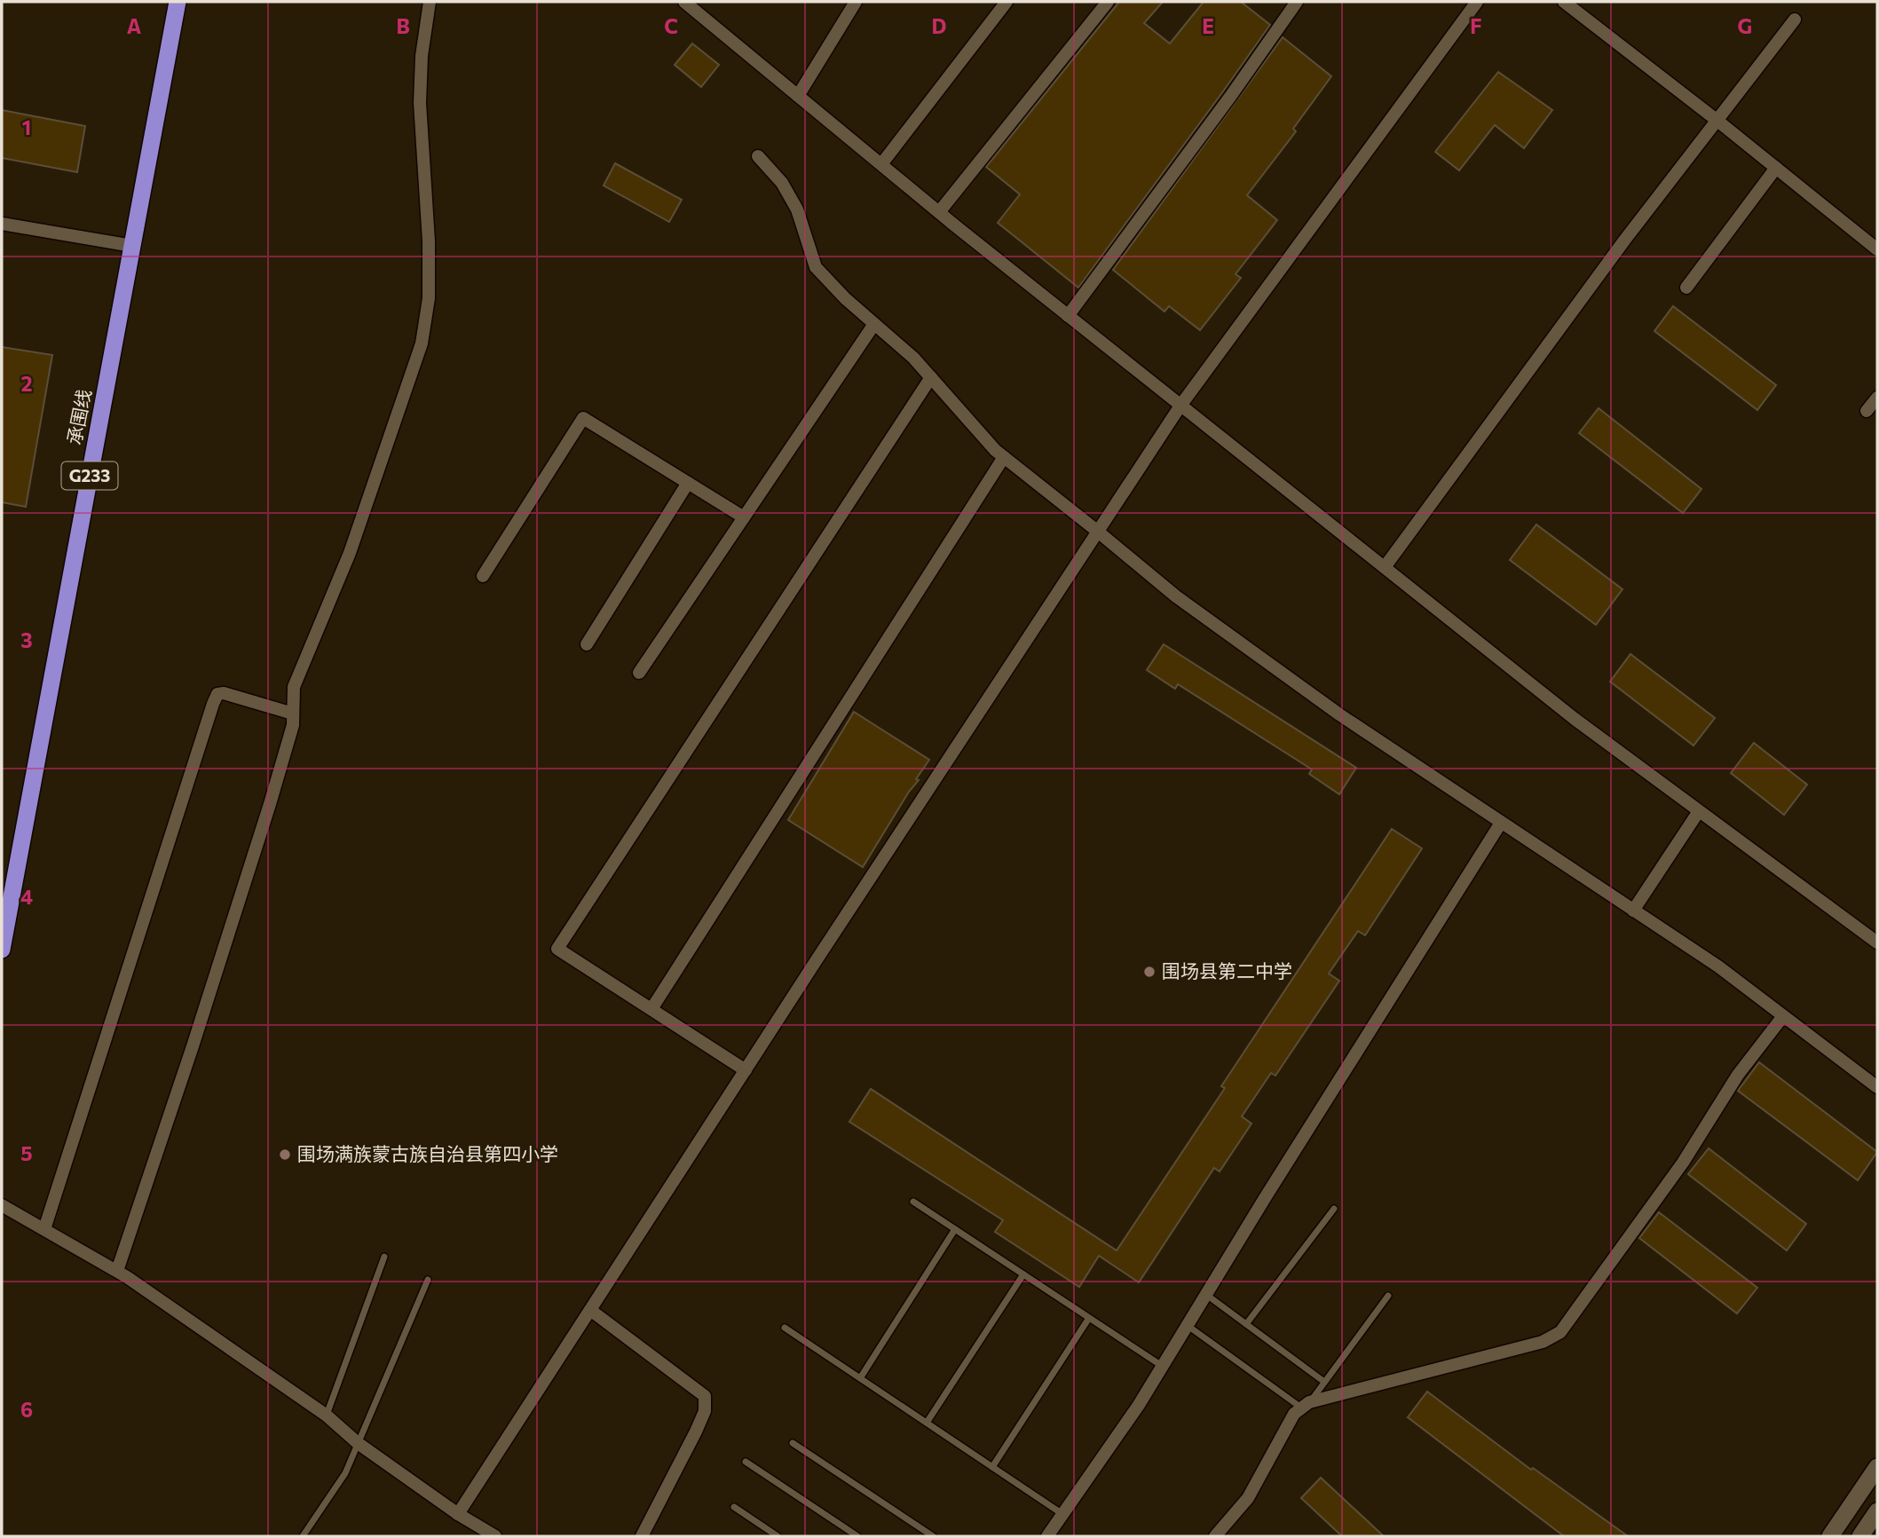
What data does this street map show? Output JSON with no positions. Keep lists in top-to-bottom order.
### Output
{
  "streets": {
    "highway": ["承围线", "G233"]
  },
  "places": ["围场县第二中学", "围场满族蒙古族自治县第四小学"],
  "grid": {
    "columns": [
      "A",
      "B",
      "C",
      "D",
      "E",
      "F",
      "G"
    ],
    "rows": [
      "1",
      "2",
      "3",
      "4",
      "5",
      "6"
    ]
  }
}
